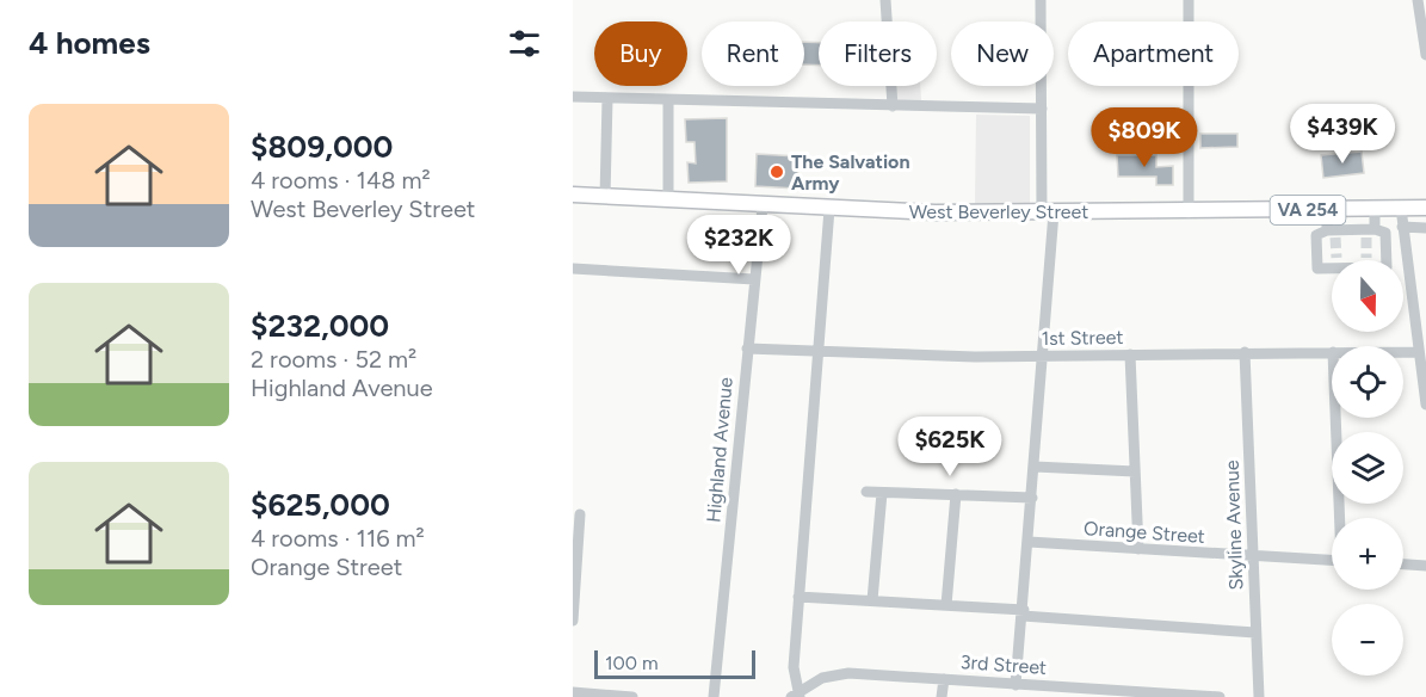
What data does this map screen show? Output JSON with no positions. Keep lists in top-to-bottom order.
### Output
{
  "streets": {
    "main road": ["VA 254", "West Beverley Street"],
    "street": [
      "1st Street",
      "Highland Avenue",
      "Skyline Avenue",
      "Orange Street",
      "3rd Street"
    ]
  },
  "crossings": [
    ["West Beverley Street", "Highland Avenue"],
    ["1st Street", "Highland Avenue"],
    ["1st Street", "Skyline Avenue"],
    ["Skyline Avenue", "Orange Street"]
  ],
  "places": ["The Salvation Army"],
  "scale_bar": "100 m",
  "north": "bottom",
  "page": {
    "heading": "4 homes",
    "chip": [
      "Buy",
      "Rent",
      "Filters",
      "New",
      "Apartment"
    ],
    "list": [
      {
        "name": "$809,000",
        "note": "4 rooms · 148 m² · West Beverley Street"
      },
      {
        "name": "$232,000",
        "note": "2 rooms · 52 m² · Highland Avenue"
      },
      {
        "name": "$625,000",
        "note": "4 rooms · 116 m² · Orange Street"
      }
    ],
    "price": [
      "$439K",
      "$809K",
      "$232K",
      "$625K"
    ],
    "map_buttons": ["+", "−"],
    "scale": "100 m"
  }
}
